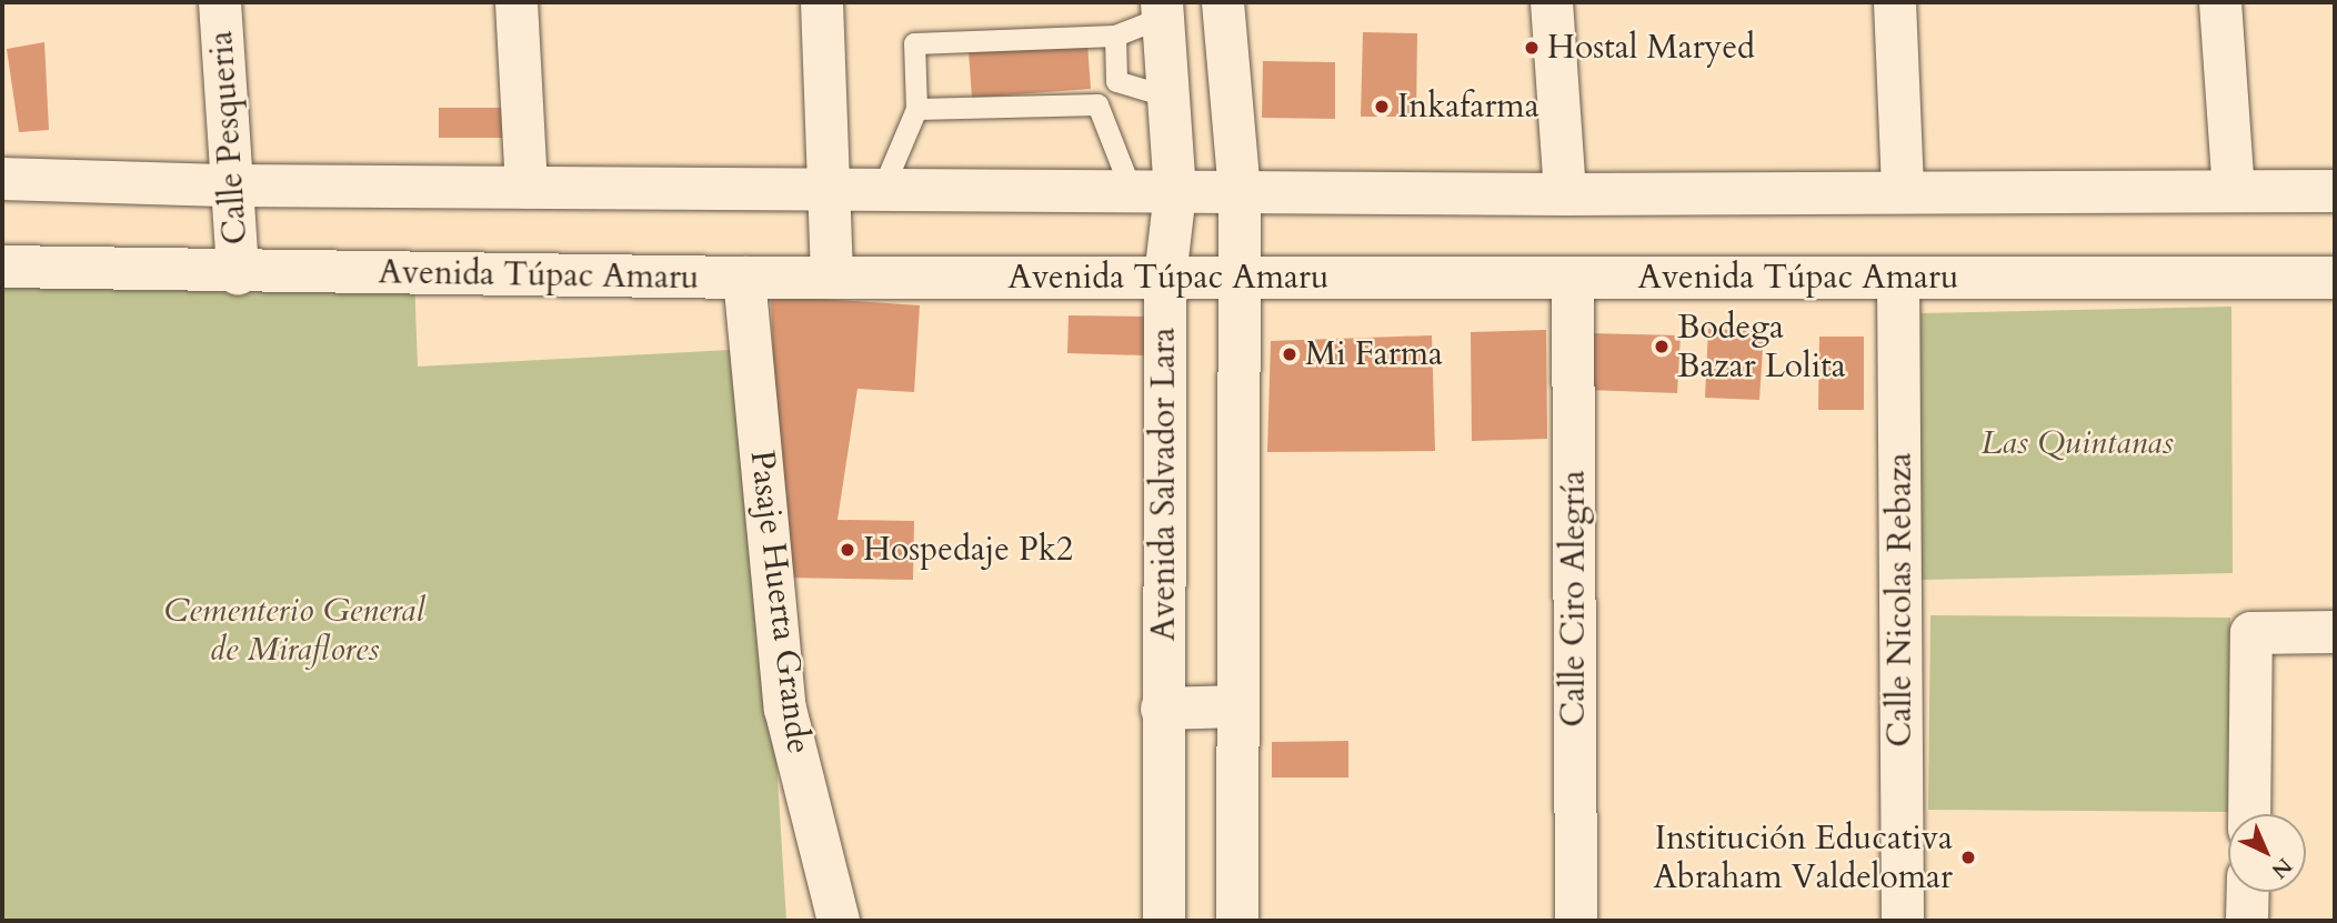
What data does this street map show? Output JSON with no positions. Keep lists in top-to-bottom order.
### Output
{
  "streets": {
    "street": [
      "Calle Pesqueria",
      "Avenida Túpac Amaru",
      "Avenida Salvador Lara",
      "Calle Ciro Alegría",
      "Calle Nicolas Rebaza",
      "Pasaje Huerta Grande"
    ]
  },
  "crossings": [
    ["Calle Pesqueria", "Avenida Túpac Amaru"],
    ["Avenida Túpac Amaru", "Avenida Salvador Lara"],
    ["Avenida Túpac Amaru", "Calle Ciro Alegría"],
    ["Avenida Túpac Amaru", "Calle Nicolas Rebaza"],
    ["Avenida Túpac Amaru", "Pasaje Huerta Grande"]
  ],
  "parks": ["Las Quintanas", "Cementerio General de Miraflores"],
  "places": [
    "Hostal Maryed",
    "Inkafarma",
    "Bodega Bazar Lolita",
    "Mi Farma",
    "Hospedaje Pk2",
    "Institución Educativa Abraham Valdelomar"
  ],
  "north": "bottom right"
}
